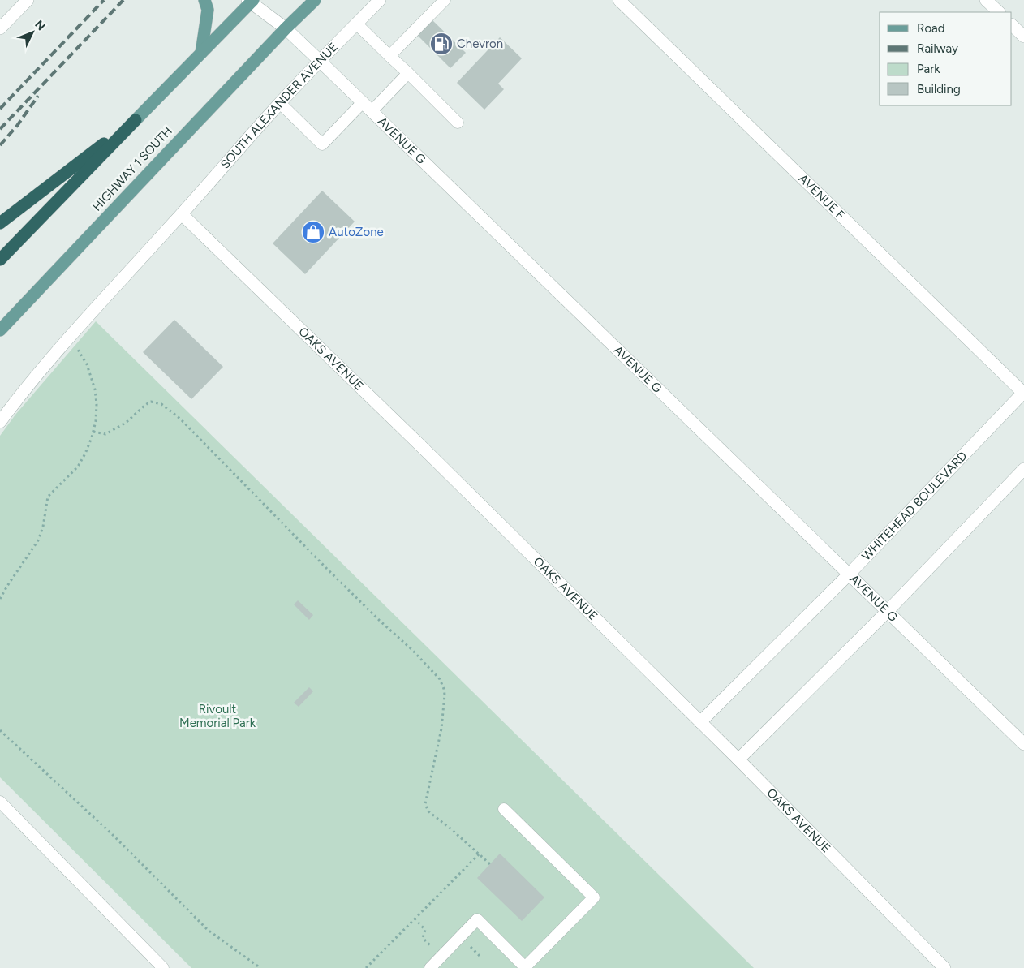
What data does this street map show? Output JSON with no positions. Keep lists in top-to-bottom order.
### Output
{
  "streets": {
    "main road": ["HIGHWAY 1 SOUTH"],
    "street": [
      "SOUTH ALEXANDER AVENUE",
      "AVENUE G",
      "AVENUE F",
      "OAKS AVENUE",
      "WHITEHEAD BOULEVARD"
    ]
  },
  "crossings": [
    ["SOUTH ALEXANDER AVENUE", "AVENUE G"],
    ["SOUTH ALEXANDER AVENUE", "OAKS AVENUE"],
    ["AVENUE G", "HIGHWAY 1 SOUTH"],
    ["AVENUE G", "WHITEHEAD BOULEVARD"],
    ["AVENUE F", "WHITEHEAD BOULEVARD"],
    ["OAKS AVENUE", "WHITEHEAD BOULEVARD"]
  ],
  "parks": ["Rivoult Memorial Park"],
  "places": {
    "fuel station": ["Chevron"],
    "shop": ["AutoZone"]
  },
  "legend": [
    "Road",
    "Railway",
    "Park",
    "Building"
  ],
  "north": "top right"
}
